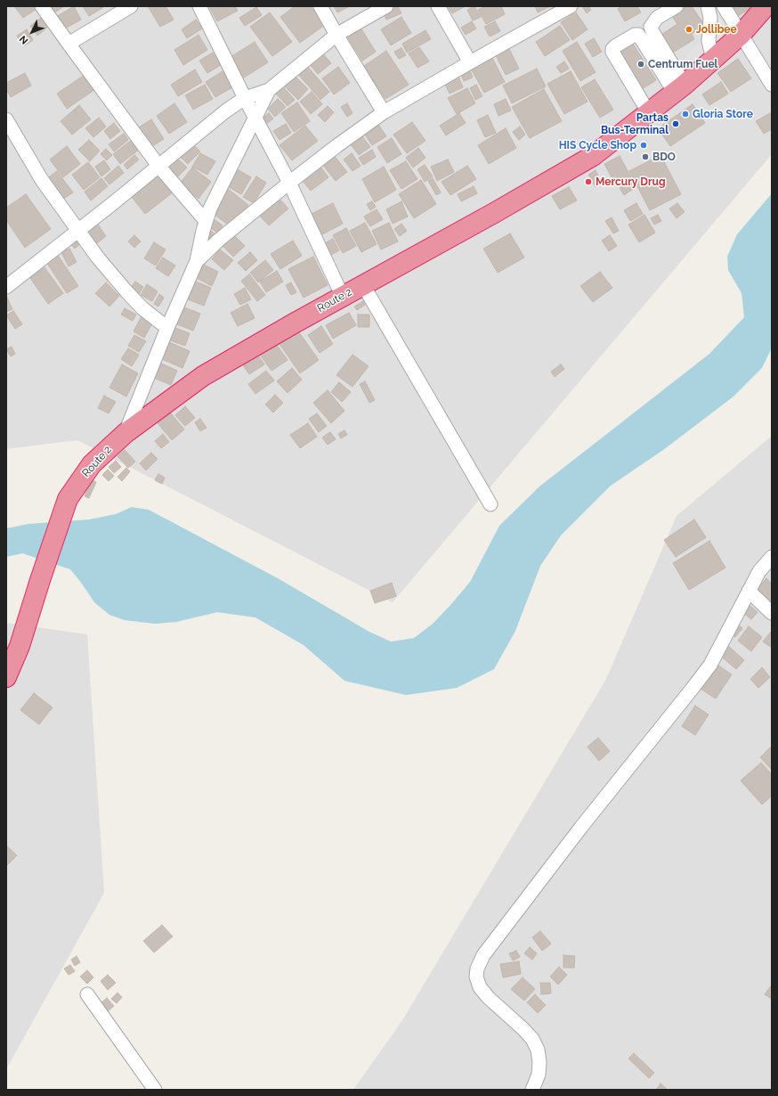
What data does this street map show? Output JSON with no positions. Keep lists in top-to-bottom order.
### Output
{
  "streets": {
    "highway": ["Route 2"]
  },
  "places": [
    "Jollibee",
    "Centrum Fuel",
    "Gloria Store",
    "Partas Bus-Terminal",
    "HIS Cycle Shop",
    "BDO",
    "Mercury Drug"
  ],
  "north": "bottom left"
}
